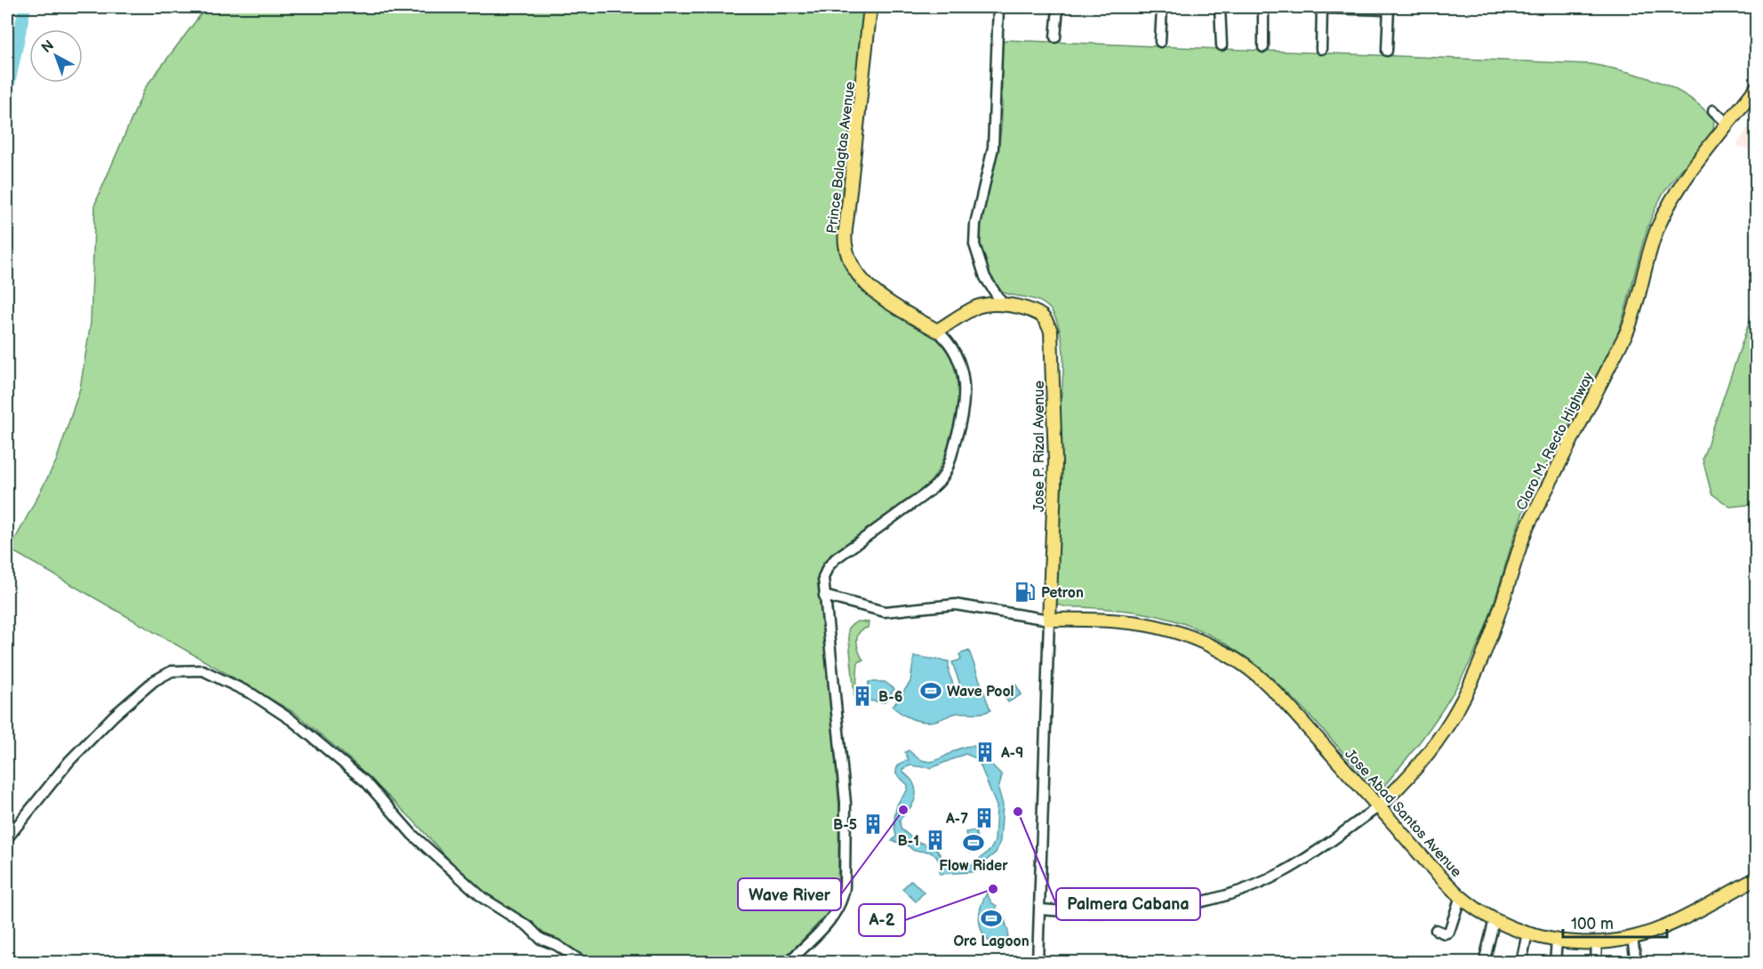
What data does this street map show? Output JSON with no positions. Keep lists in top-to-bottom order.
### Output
{
  "streets": {
    "main road": [
      "Prince Balagtas Avenue",
      "Claro M. Recto Highway",
      "Jose P. Rizal Avenue",
      "Jose Abad Santos Avenue"
    ]
  },
  "crossings": [
    ["Prince Balagtas Avenue", "Jose P. Rizal Avenue"],
    ["Claro M. Recto Highway", "Jose Abad Santos Avenue"],
    ["Jose P. Rizal Avenue", "Jose Abad Santos Avenue"]
  ],
  "places": {
    "fuel station": ["Petron"],
    "sports": ["Wave Pool", "Flow Rider", "Orc Lagoon"],
    "building": [
      "B-6",
      "A-9",
      "A-7",
      "B-5",
      "B-1"
    ],
    "other": ["Wave River", "Palmera Cabana", "A-2"]
  },
  "scale_bar": "100 m",
  "north": "top left"
}
